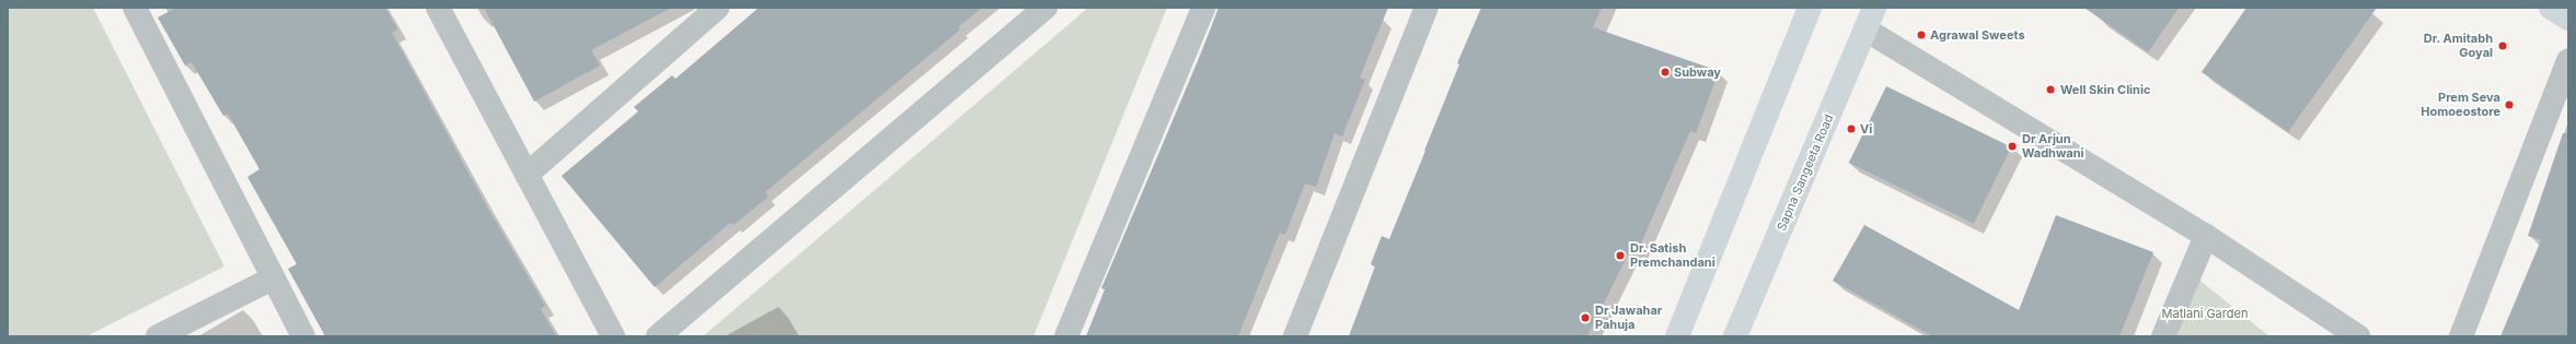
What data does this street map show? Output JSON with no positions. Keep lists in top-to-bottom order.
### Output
{
  "streets": {
    "main road": ["Sapna Sangeeta Road"]
  },
  "parks": ["Matlani Garden"],
  "places": [
    "Agrawal Sweets",
    "Dr. Amitabh Goyal",
    "Subway",
    "Well Skin Clinic",
    "Prem Seva Homoeostore",
    "Vi",
    "Dr Arjun Wadhwani",
    "Dr. Satish Premchandani",
    "Dr Jawahar Pahuja"
  ]
}
